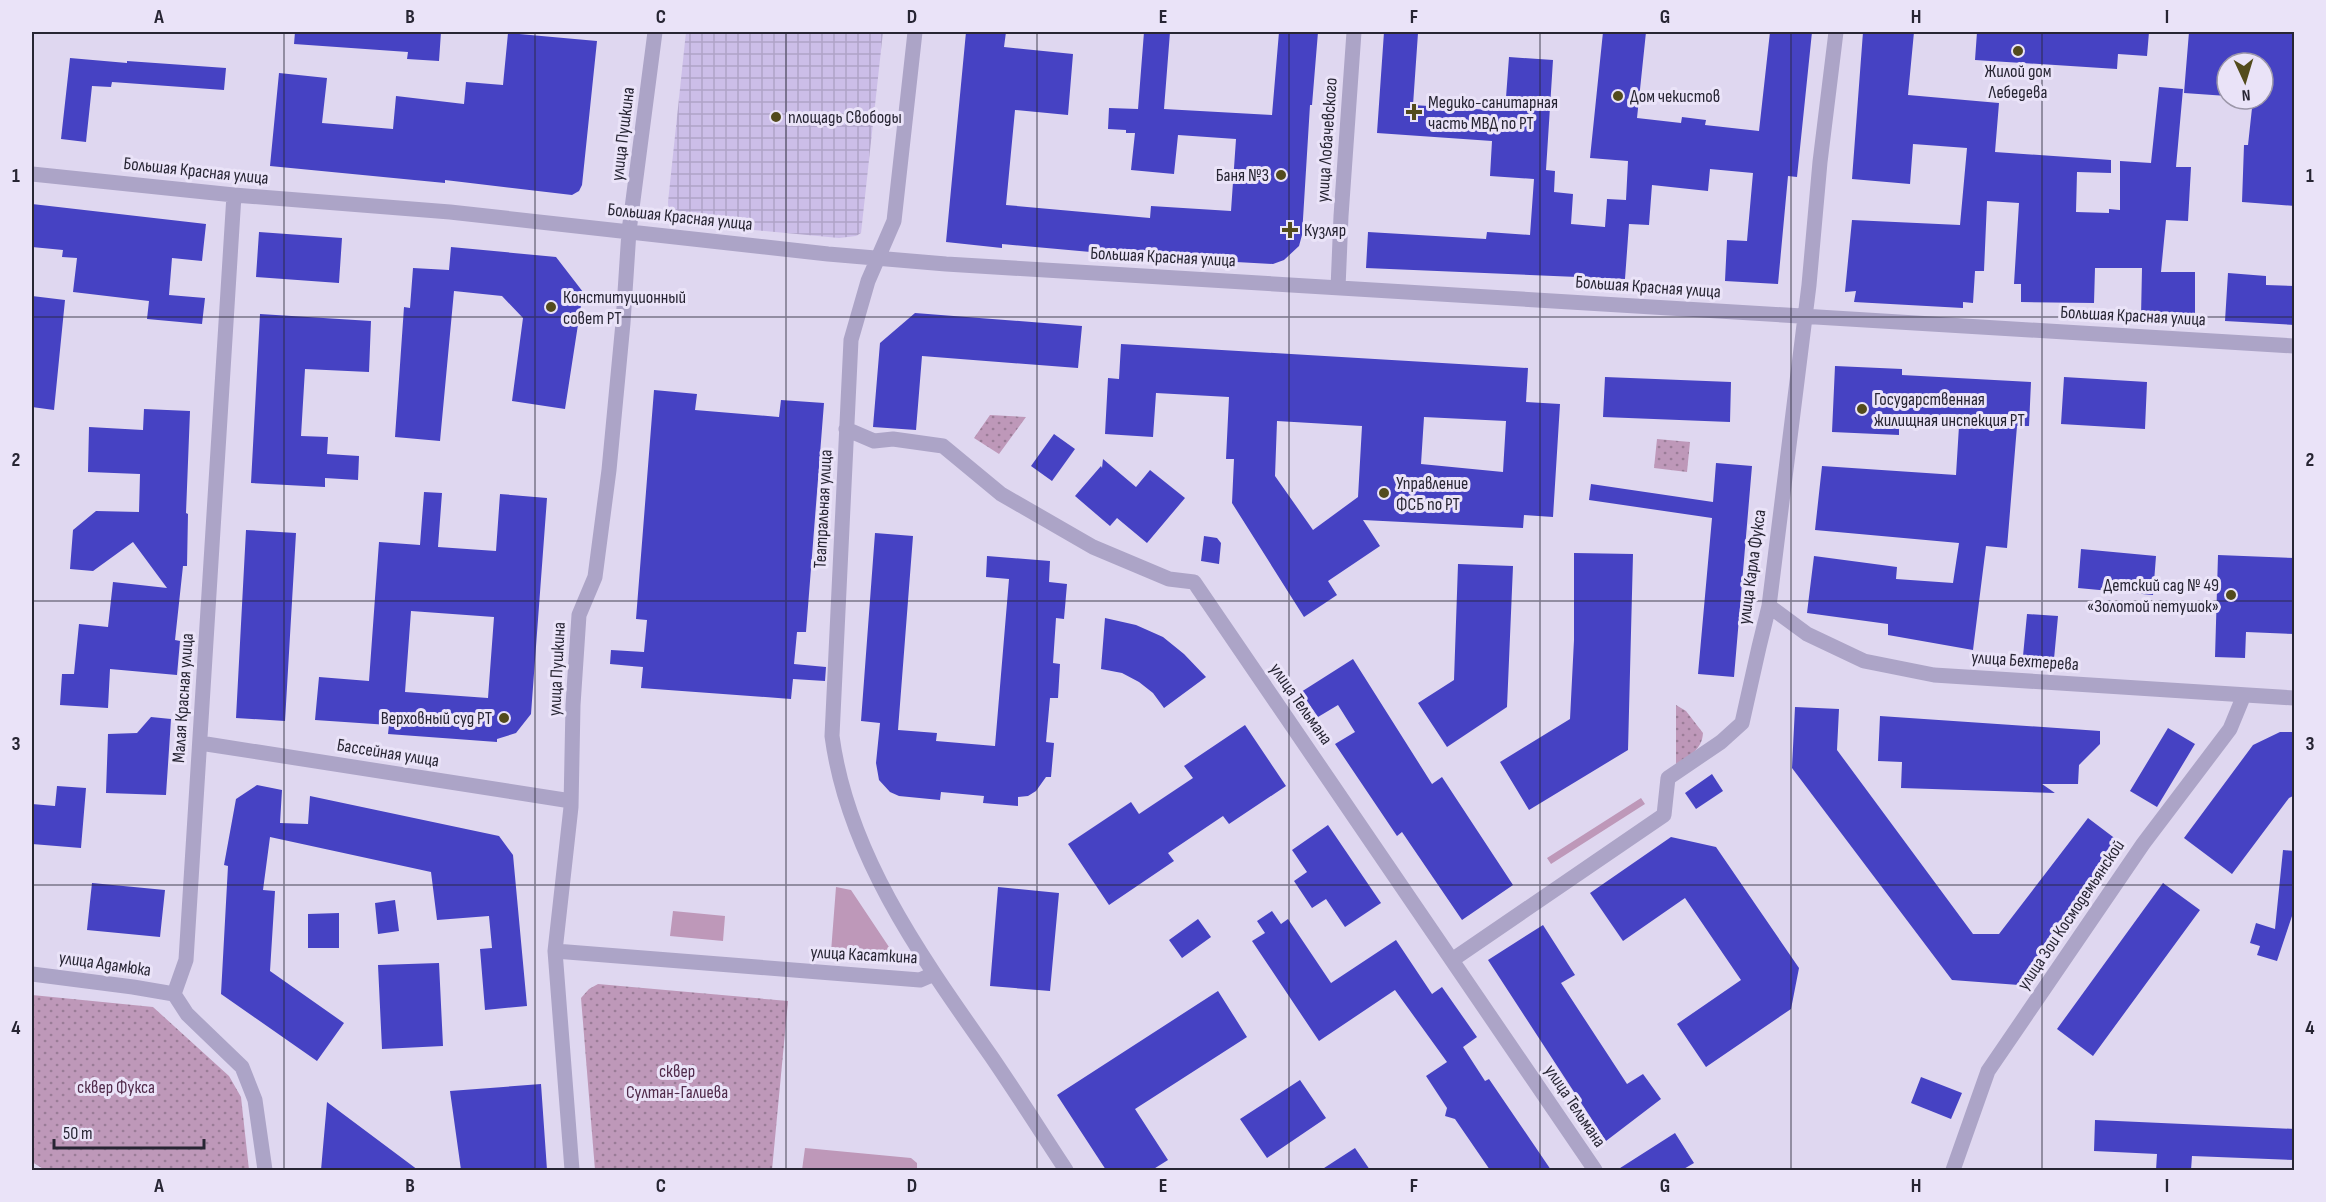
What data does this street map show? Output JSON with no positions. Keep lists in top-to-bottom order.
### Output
{
  "streets": {
    "street": [
      "улица Пушкина",
      "улица Лобачевского",
      "Большая Красная улица",
      "Театральная улица",
      "улица Карла Фукса",
      "улица Бехтерева",
      "Малая Красная улица",
      "улица Тельмана",
      "Бассейная улица",
      "улица Зои Космодемьянской",
      "улица Касаткина",
      "улица Адамюка"
    ]
  },
  "crossings": [
    ["улица Пушкина", "Большая Красная улица"],
    ["улица Пушкина", "Бассейная улица"],
    ["улица Пушкина", "улица Касаткина"],
    ["улица Лобачевского", "Большая Красная улица"],
    ["Большая Красная улица", "Театральная улица"],
    ["Большая Красная улица", "улица Карла Фукса"],
    ["Большая Красная улица", "Малая Красная улица"],
    ["Театральная улица", "улица Тельмана"],
    ["Театральная улица", "улица Касаткина"],
    ["улица Карла Фукса", "улица Бехтерева"],
    ["улица Карла Фукса", "улица Тельмана"],
    ["улица Бехтерева", "улица Зои Космодемьянской"],
    ["Малая Красная улица", "Бассейная улица"],
    ["Малая Красная улица", "улица Адамюка"]
  ],
  "parks": ["сквер Султан-Галиева", "cквер Фукса"],
  "places": {
    "other": [
      "Жилой дом Лебедева",
      "Дом чекистов",
      "площадь Свободы",
      "Баня №3",
      "Конституционный совет РТ",
      "Государственная жилищная инспекция РТ",
      "Управление ФСБ по РТ",
      "Детский сад № 49 «Золотой петушок»",
      "Верховный суд РТ"
    ],
    "health": ["Медико-санитарная часть МВД по РТ", "Кузляр"]
  },
  "scale_bar": "50 m",
  "north": "bottom",
  "grid": {
    "columns": [
      "A",
      "B",
      "C",
      "D",
      "E",
      "F",
      "G",
      "H",
      "I"
    ],
    "rows": [
      "1",
      "2",
      "3",
      "4"
    ]
  }
}
